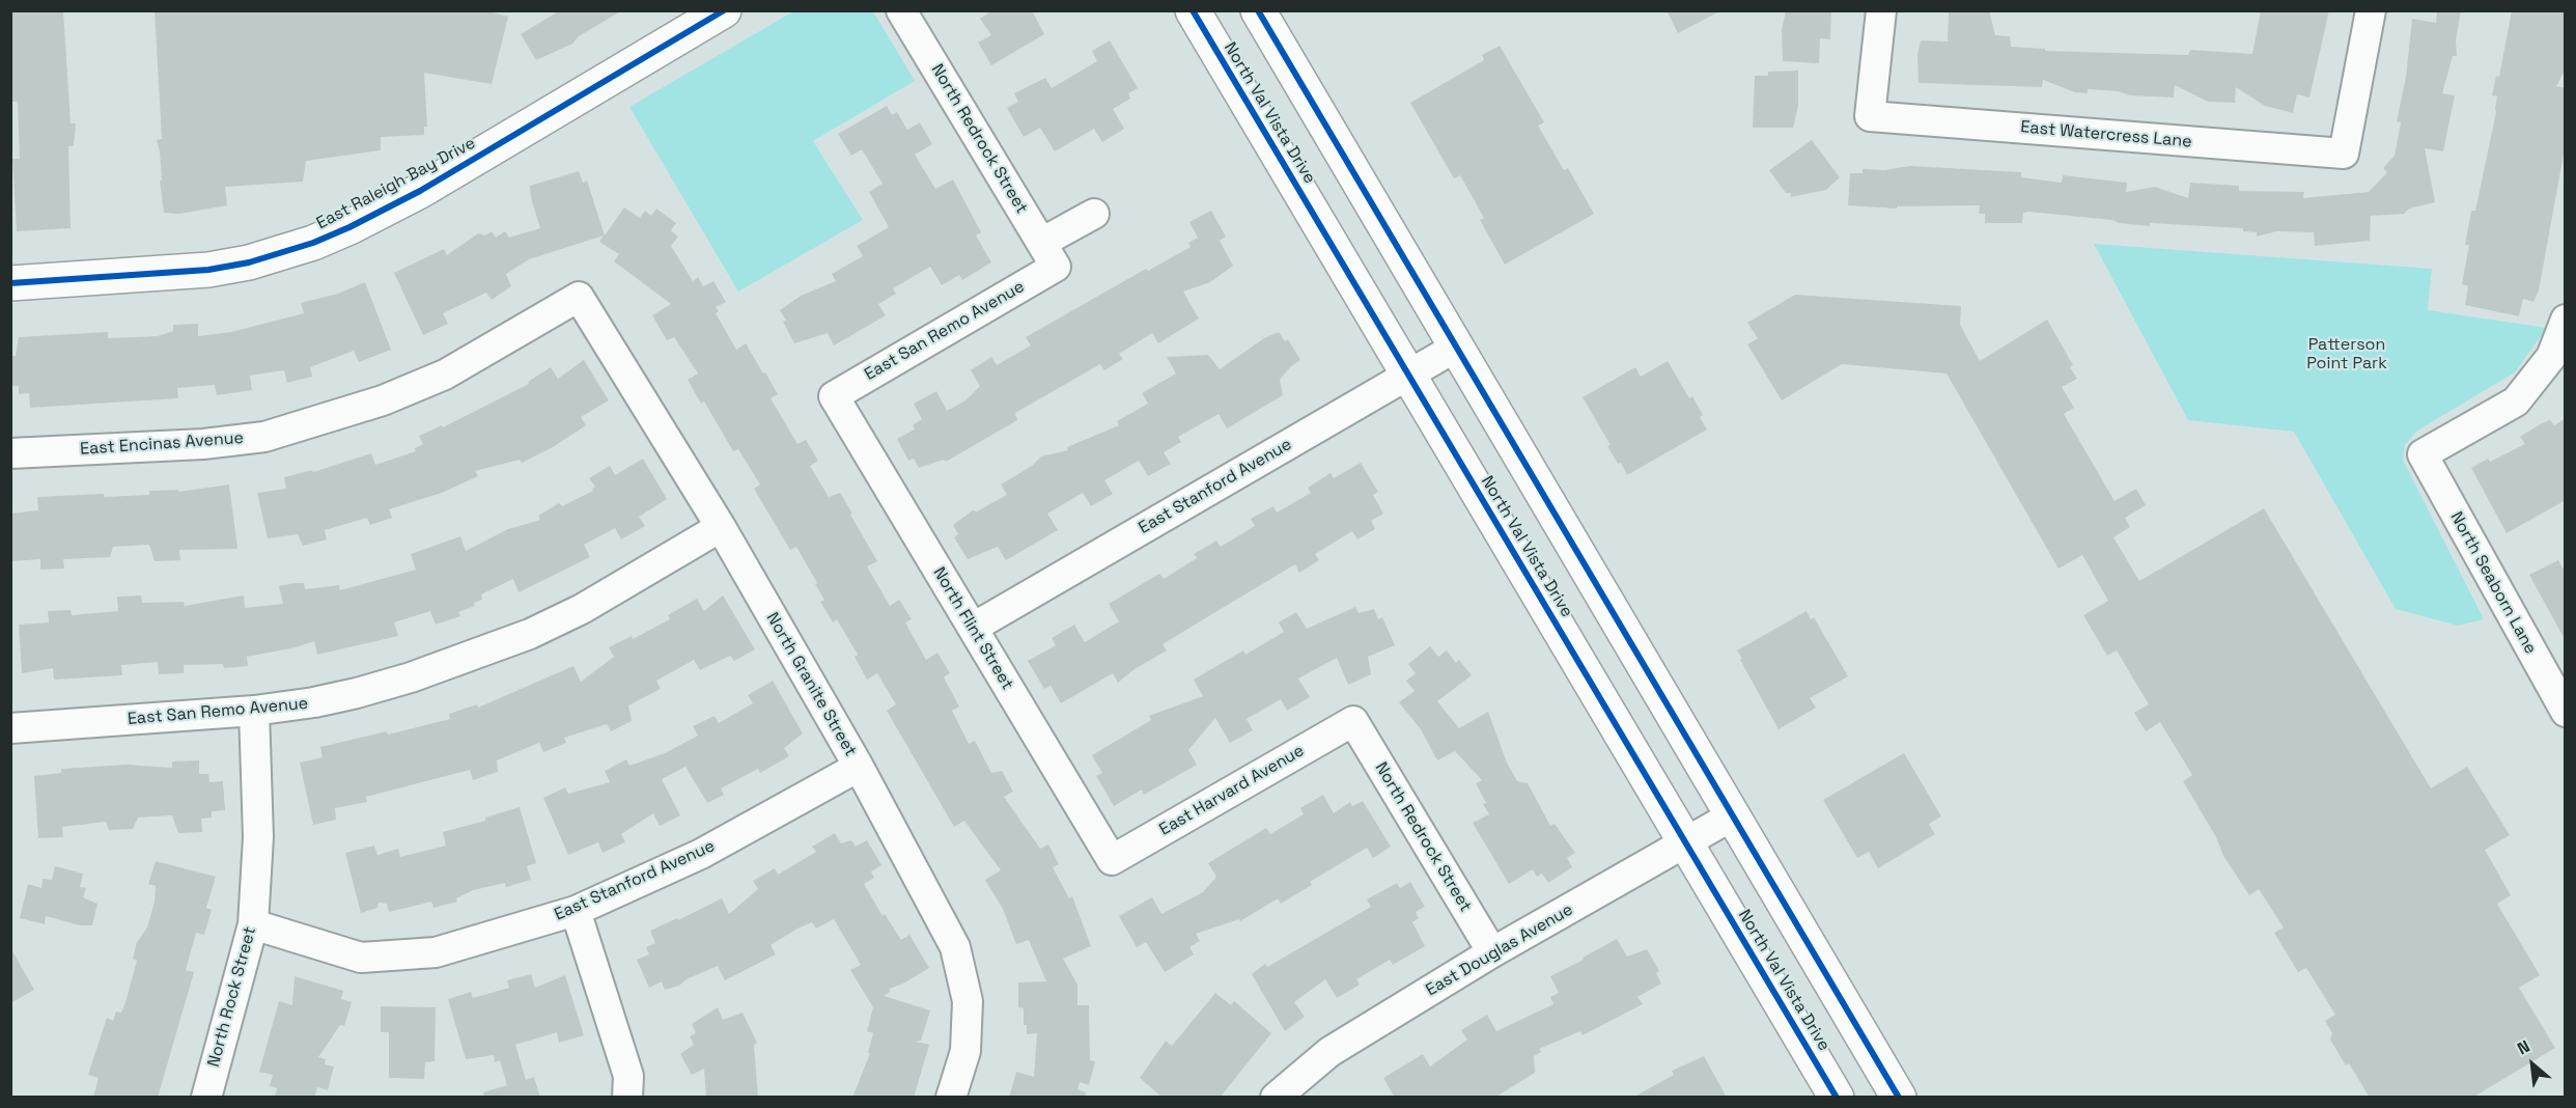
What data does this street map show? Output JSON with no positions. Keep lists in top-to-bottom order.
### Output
{
  "streets": {
    "main road": ["North Val Vista Drive", "East Raleigh Bay Drive"],
    "street": [
      "East Watercress Lane",
      "North Redrock Street",
      "East San Remo Avenue",
      "East Encinas Avenue",
      "East Stanford Avenue",
      "North Seaborn Lane",
      "North Flint Street",
      "North Granite Street",
      "East Harvard Avenue",
      "East Douglas Avenue",
      "North Rock Street"
    ]
  },
  "crossings": [
    ["North Val Vista Drive", "East Stanford Avenue"],
    ["North Val Vista Drive", "East Douglas Avenue"],
    ["North Redrock Street", "East San Remo Avenue"],
    ["North Redrock Street", "East Harvard Avenue"],
    ["North Redrock Street", "East Douglas Avenue"],
    ["East San Remo Avenue", "North Flint Street"],
    ["East San Remo Avenue", "North Granite Street"],
    ["East San Remo Avenue", "North Rock Street"],
    ["East Encinas Avenue", "North Granite Street"],
    ["East Stanford Avenue", "North Flint Street"],
    ["East Stanford Avenue", "North Granite Street"],
    ["East Stanford Avenue", "North Rock Street"],
    ["North Flint Street", "East Harvard Avenue"]
  ],
  "parks": ["Patterson Point Park"],
  "north": "top left"
}
